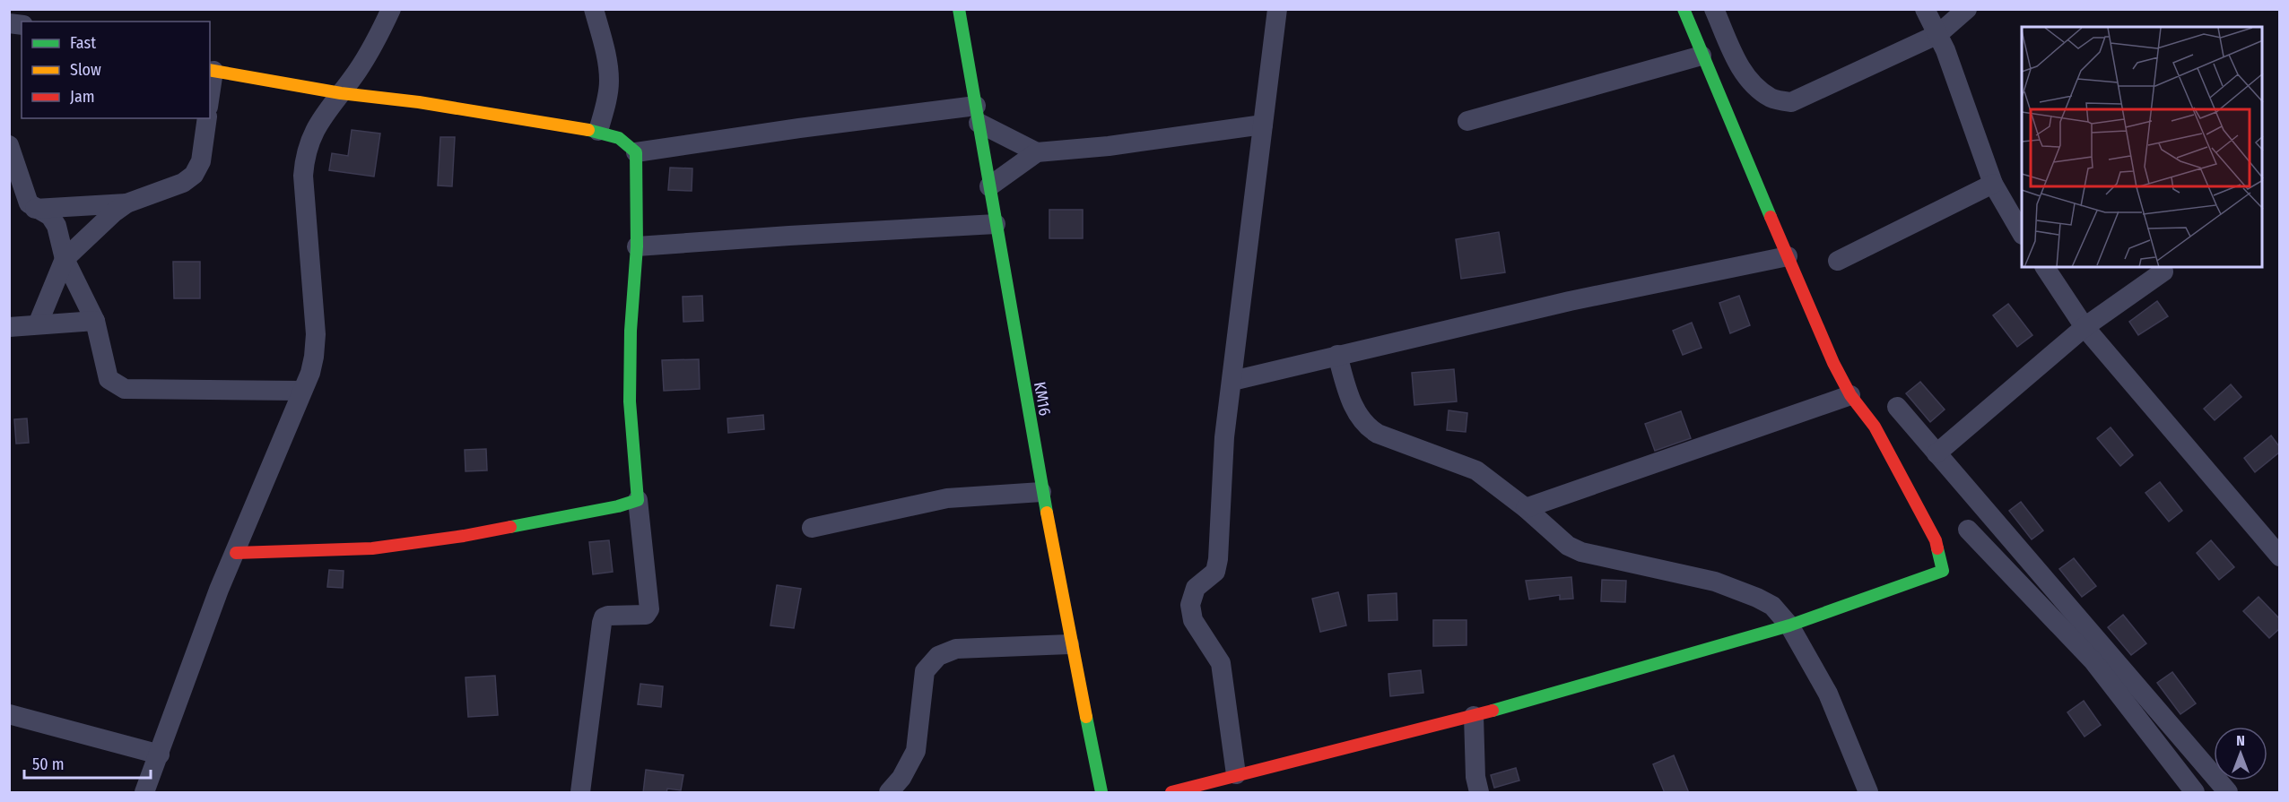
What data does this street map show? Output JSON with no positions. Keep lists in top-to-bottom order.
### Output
{
  "streets": {
    "street": ["KM16"]
  },
  "legend": ["Fast", "Slow", "Jam"],
  "scale_bar": "50 m",
  "north": "top"
}
